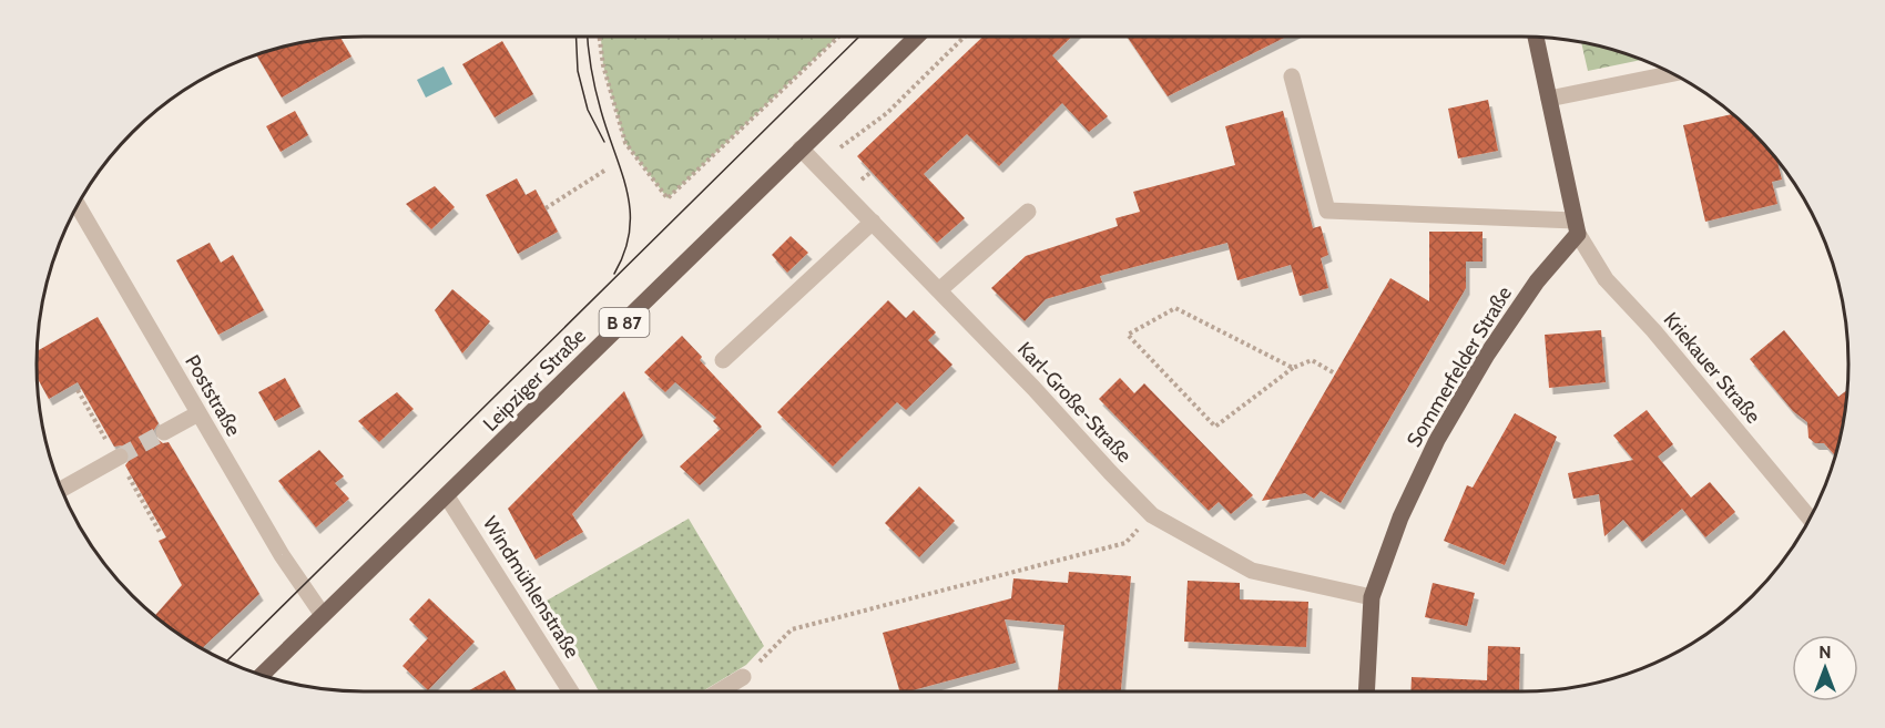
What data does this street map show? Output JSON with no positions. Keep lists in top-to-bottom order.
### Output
{
  "streets": {
    "main road": ["B 87", "Sommerfelder Straße", "Leipziger Straße"],
    "street": [
      "Kriekauer Straße",
      "Poststraße",
      "Karl-Große-Straße",
      "Windmühlenstraße"
    ]
  },
  "crossings": [
    ["Sommerfelder Straße", "Kriekauer Straße"],
    ["Sommerfelder Straße", "Karl-Große-Straße"],
    ["Leipziger Straße", "Poststraße"],
    ["Leipziger Straße", "Karl-Große-Straße"],
    ["Leipziger Straße", "Windmühlenstraße"]
  ],
  "north": "top"
}
